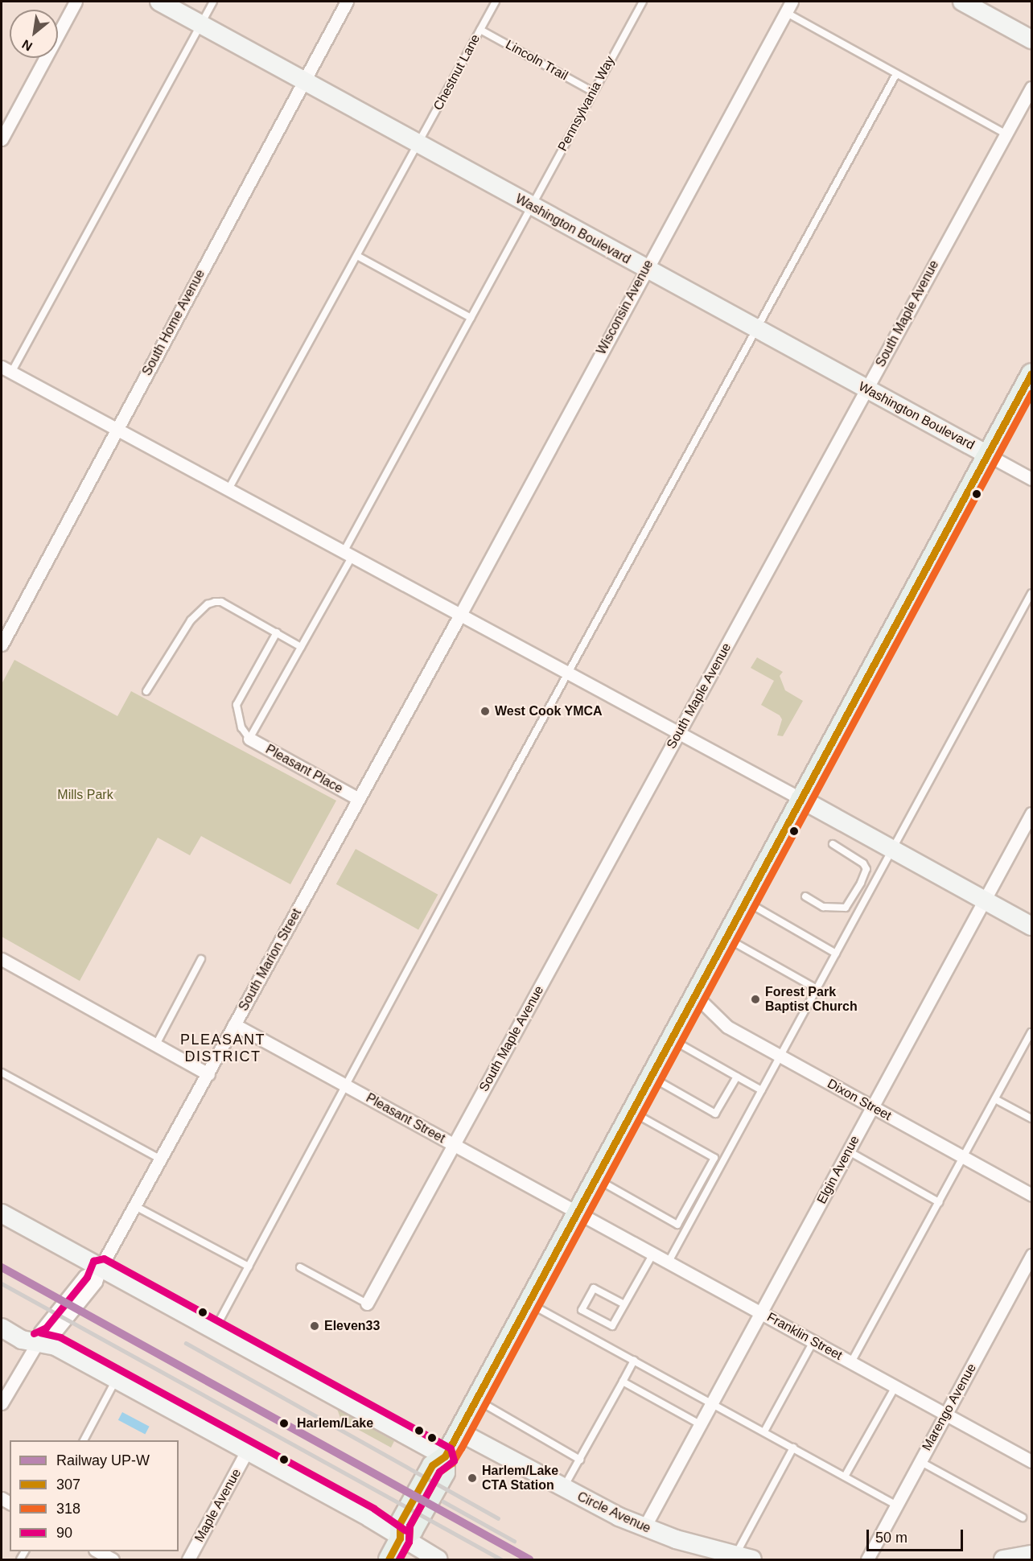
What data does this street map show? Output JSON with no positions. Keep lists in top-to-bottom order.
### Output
{
  "streets": {
    "street": [
      "Washington Boulevard",
      "Wisconsin Avenue",
      "South Maple Avenue",
      "South Home Avenue",
      "Pleasant Place",
      "South Marion Street",
      "Dixon Street",
      "Pleasant Street",
      "Elgin Avenue",
      "Franklin Street",
      "Marengo Avenue",
      "Maple Avenue",
      "Circle Avenue"
    ],
    "lane": ["Lincoln Trail", "Chestnut Lane", "Pennsylvania Way"]
  },
  "crossings": [
    ["Lincoln Trail", "Chestnut Lane"],
    ["Lincoln Trail", "Pennsylvania Way"],
    ["Chestnut Lane", "Washington Boulevard"],
    ["Pennsylvania Way", "Washington Boulevard"],
    ["Pennsylvania Way", "Pleasant Place"],
    ["Washington Boulevard", "Wisconsin Avenue"],
    ["Washington Boulevard", "South Maple Avenue"],
    ["Washington Boulevard", "South Home Avenue"],
    ["Wisconsin Avenue", "South Marion Street"],
    ["South Maple Avenue", "Pleasant Street"],
    ["Pleasant Place", "South Marion Street"],
    ["South Marion Street", "Pleasant Street"],
    ["Dixon Street", "Elgin Avenue"],
    ["Pleasant Street", "Franklin Street"],
    ["Elgin Avenue", "Franklin Street"],
    ["Elgin Avenue", "Circle Avenue"],
    ["Franklin Street", "Marengo Avenue"]
  ],
  "districts": ["PLEASANT DISTRICT"],
  "parks": ["Mills Park"],
  "places": [
    "West Cook YMCA",
    "Forest Park Baptist Church",
    "Eleven33",
    "Harlem/Lake",
    "Harlem/Lake CTA Station"
  ],
  "lines": [
    "transit line 307",
    "transit line 318",
    "transit line 90",
    "rail line UP-W"
  ],
  "legend": [
    "Railway UP-W",
    "307",
    "318",
    "90"
  ],
  "scale_bar": "50 m",
  "north": "bottom left"
}
